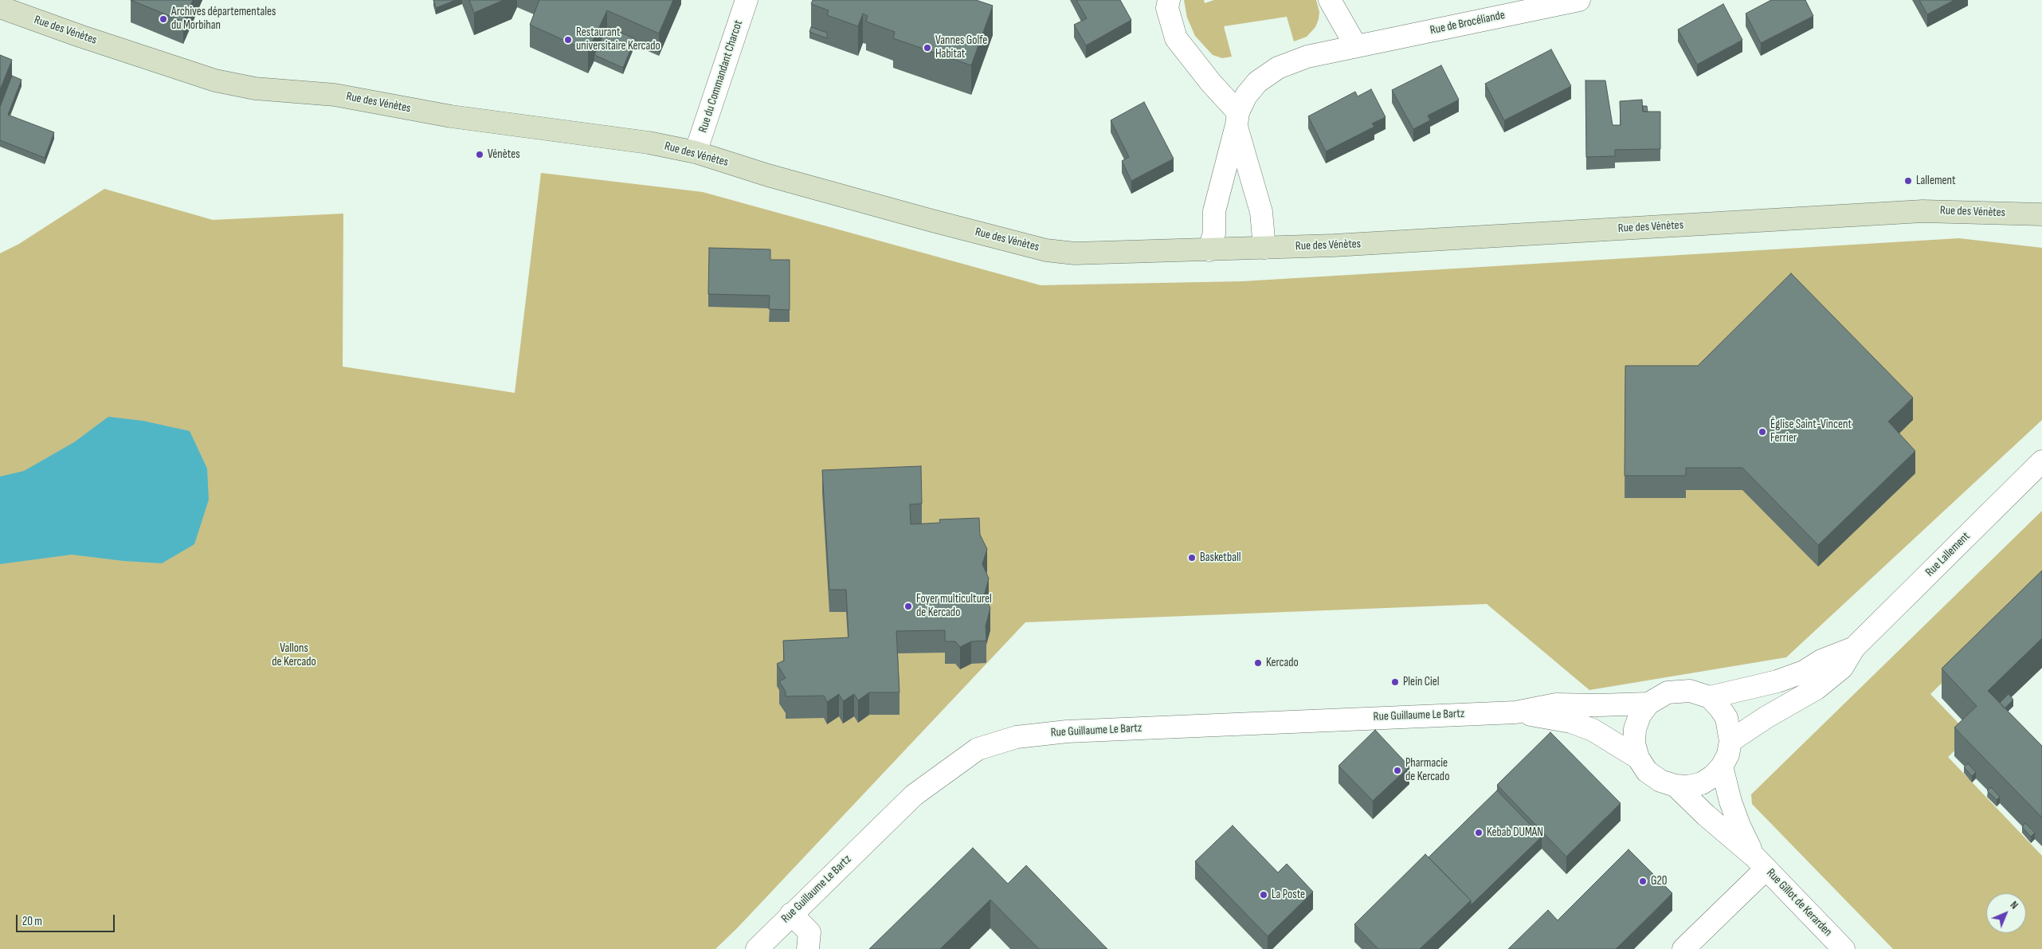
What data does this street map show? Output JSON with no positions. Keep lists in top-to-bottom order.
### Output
{
  "streets": {
    "street": [
      "Rue de Brocéliande",
      "Rue des Vénètes",
      "Rue du Commandant Charcot",
      "Rue Lallement",
      "Rue Guillaume Le Bartz",
      "Rue Gillot de Kerarden"
    ]
  },
  "crossings": [
    ["Rue de Brocéliande", "Rue des Vénètes"],
    ["Rue des Vénètes", "Rue du Commandant Charcot"],
    ["Rue Lallement", "Rue Guillaume Le Bartz"],
    ["Rue Lallement", "Rue Gillot de Kerarden"],
    ["Rue Guillaume Le Bartz", "Rue Gillot de Kerarden"]
  ],
  "parks": ["Vallons de Kercado"],
  "places": [
    "Archives départementales du Morbihan",
    "Restaurant universitaire Kercado",
    "Vannes Golfe Habitat",
    "Vénètes",
    "Lallement",
    "Église Saint-Vincent Ferrier",
    "Basketball",
    "Foyer multiculturel de Kercado",
    "Kercado",
    "Plein Ciel",
    "Pharmacie de Kercado",
    "Kebab DUMAN",
    "G20",
    "La Poste"
  ],
  "scale_bar": "20 m",
  "north": "top right"
}
